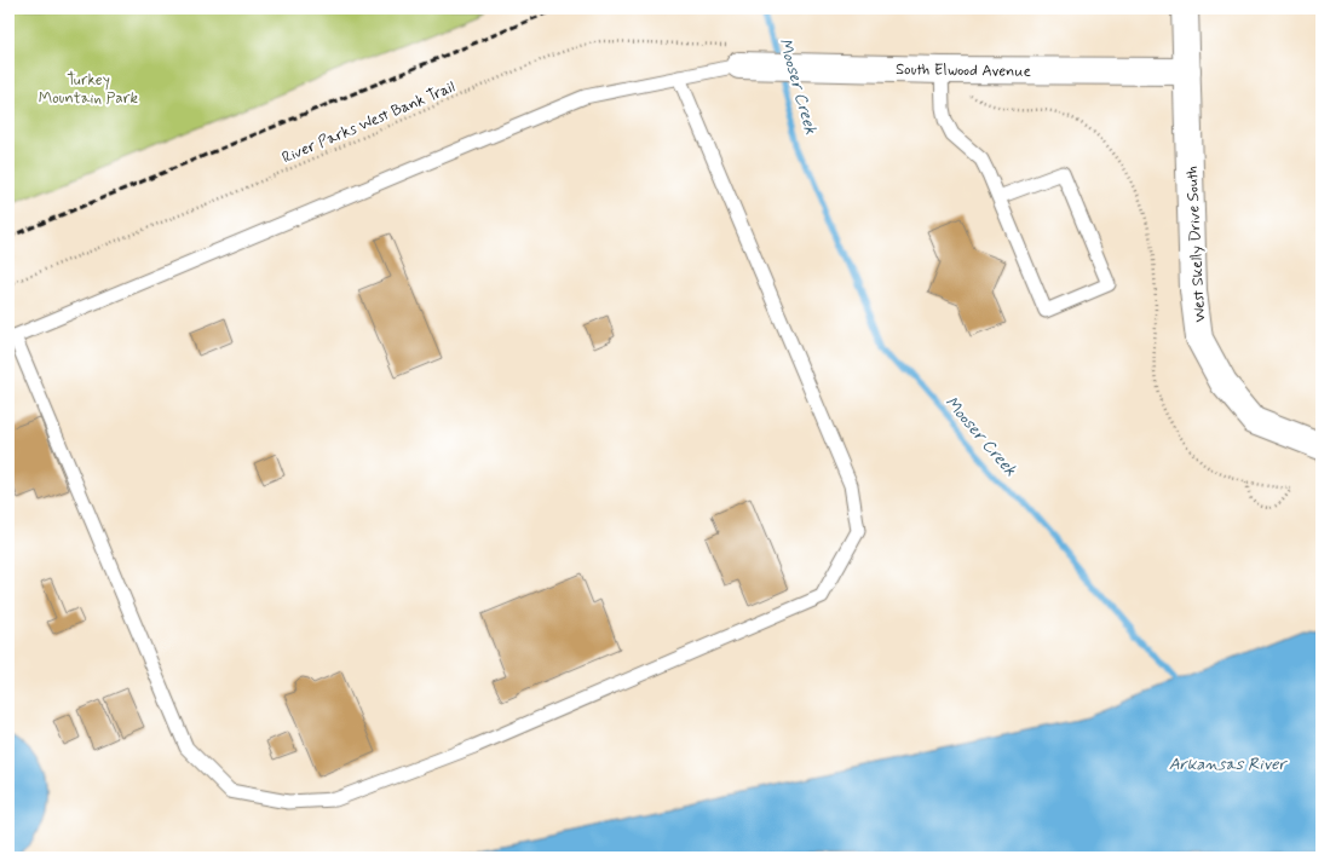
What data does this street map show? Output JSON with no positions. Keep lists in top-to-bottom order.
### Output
{
  "streets": {
    "street": ["South Elwood Avenue", "West Skelly Drive South"],
    "path": ["River Parks West Bank Trail"]
  },
  "crossings": [
    ["South Elwood Avenue", "River Parks West Bank Trail"],
    ["South Elwood Avenue", "West Skelly Drive South"]
  ],
  "water": ["Mooser Creek", "Arkansas River"],
  "parks": ["Turkey Mountain Park"]
}
